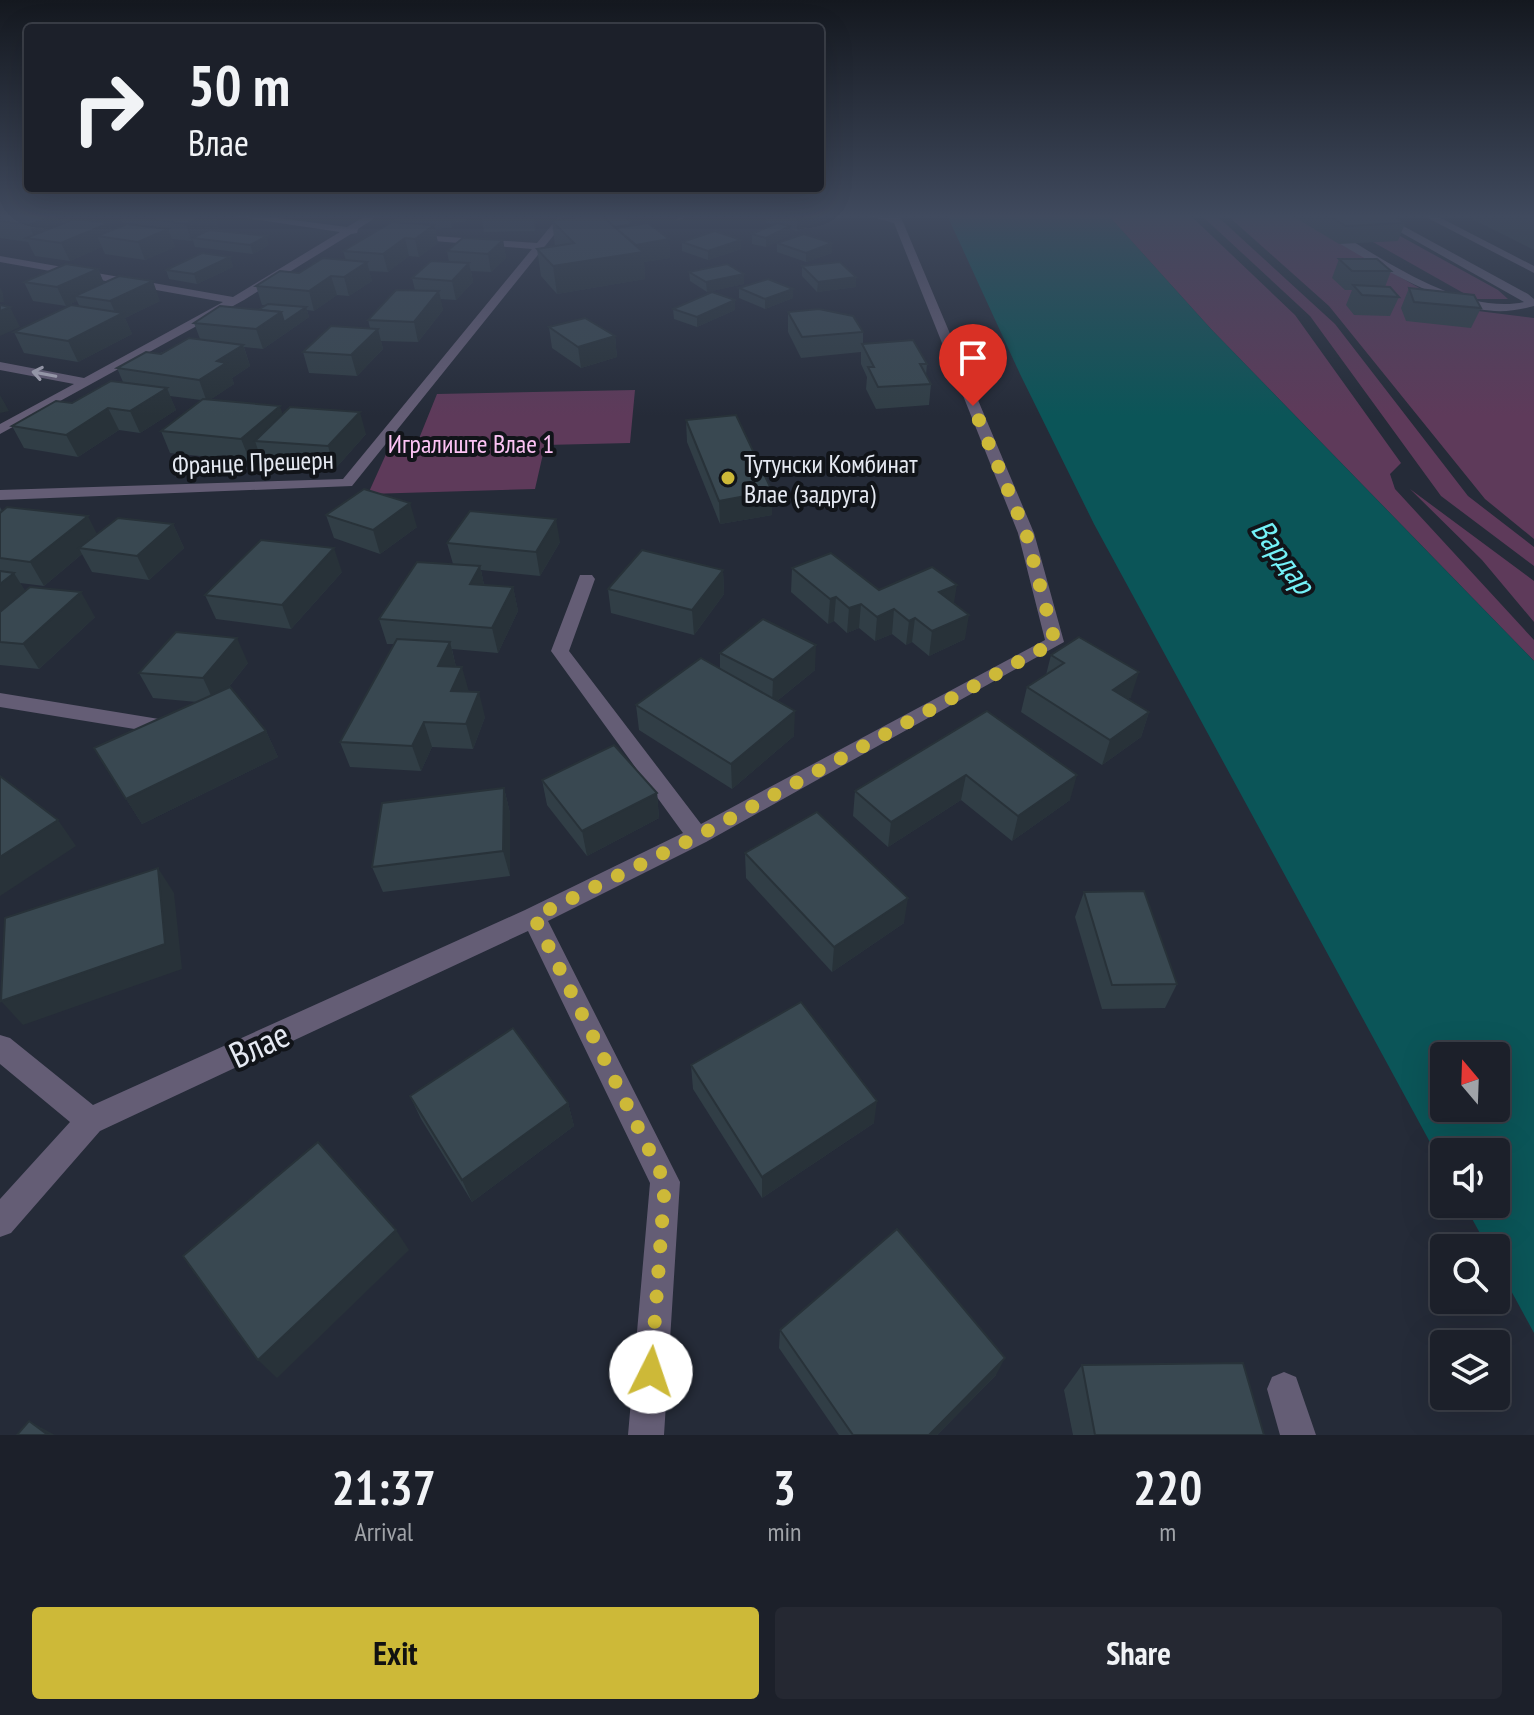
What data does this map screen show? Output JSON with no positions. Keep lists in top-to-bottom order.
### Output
{
  "streets": {
    "street": ["Францe Прешерн", "Влае"]
  },
  "water": ["Вардар"],
  "parks": ["Игралиште Влае 1"],
  "places": ["Тутунски Комбинат Влае (задруга)"],
  "north": "top",
  "page": {
    "turn": ["50 m", "Влае"],
    "eta": [
      "21:37",
      "Arrival",
      "3",
      "min",
      "220",
      "m"
    ],
    "buttons": ["Exit", "Share"]
  }
}
